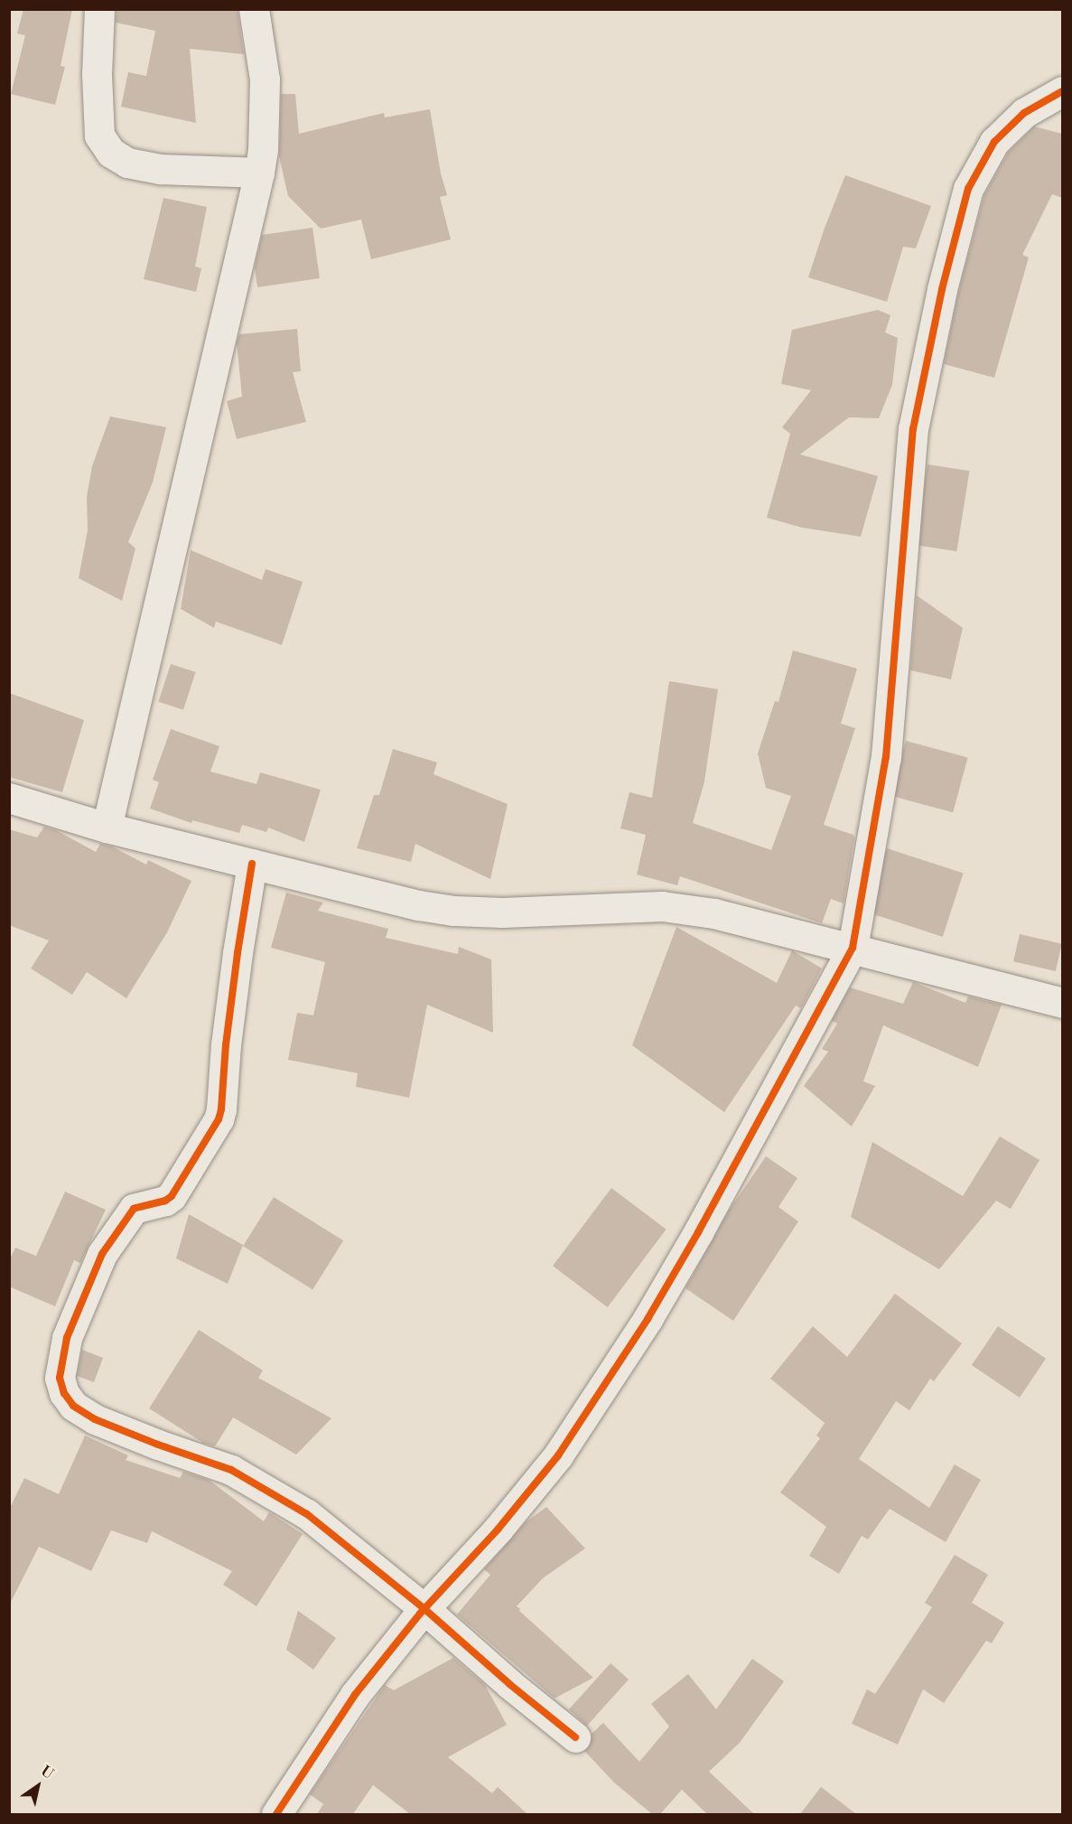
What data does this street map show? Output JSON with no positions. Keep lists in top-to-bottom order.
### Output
{
  "north": "top right"
}
